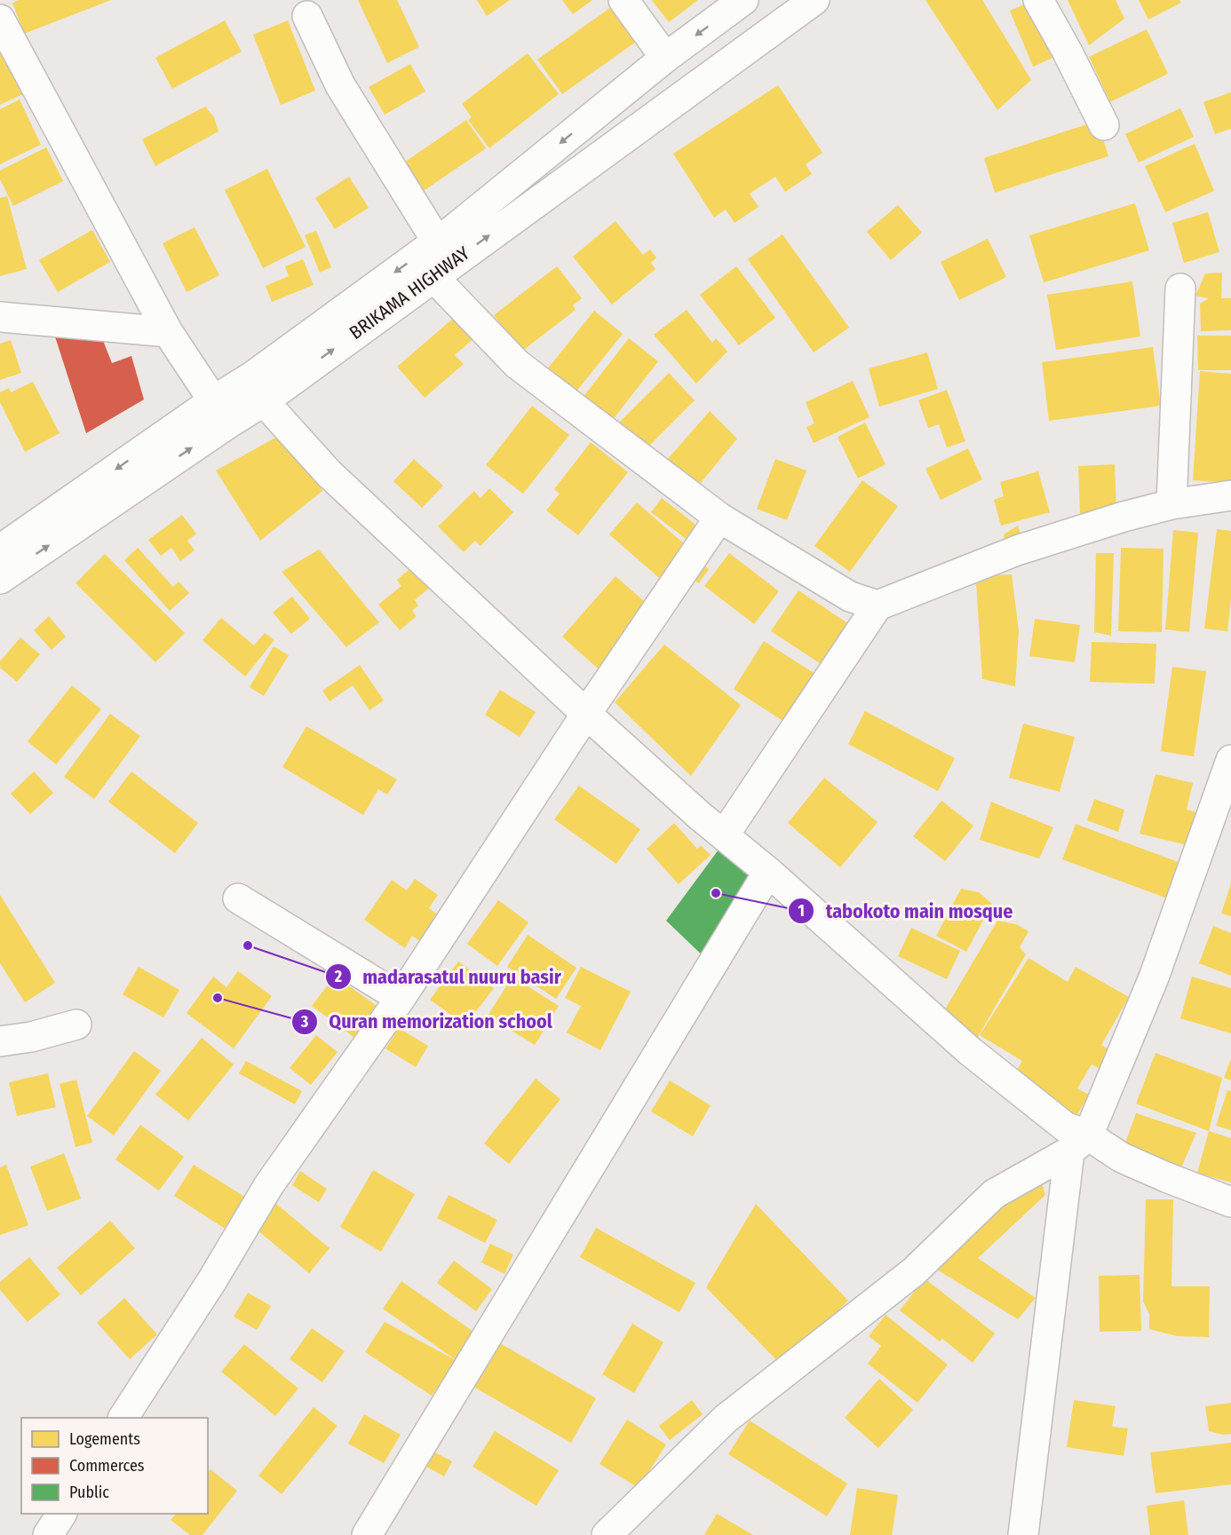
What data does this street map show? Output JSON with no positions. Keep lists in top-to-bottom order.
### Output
{
  "streets": {
    "main road": ["BRIKAMA HIGHWAY"]
  },
  "places": ["tabokoto main mosque", "madarasatul nuuru basir", "Quran memorization school"],
  "legend": ["Logements", "Commerces", "Public"]
}
